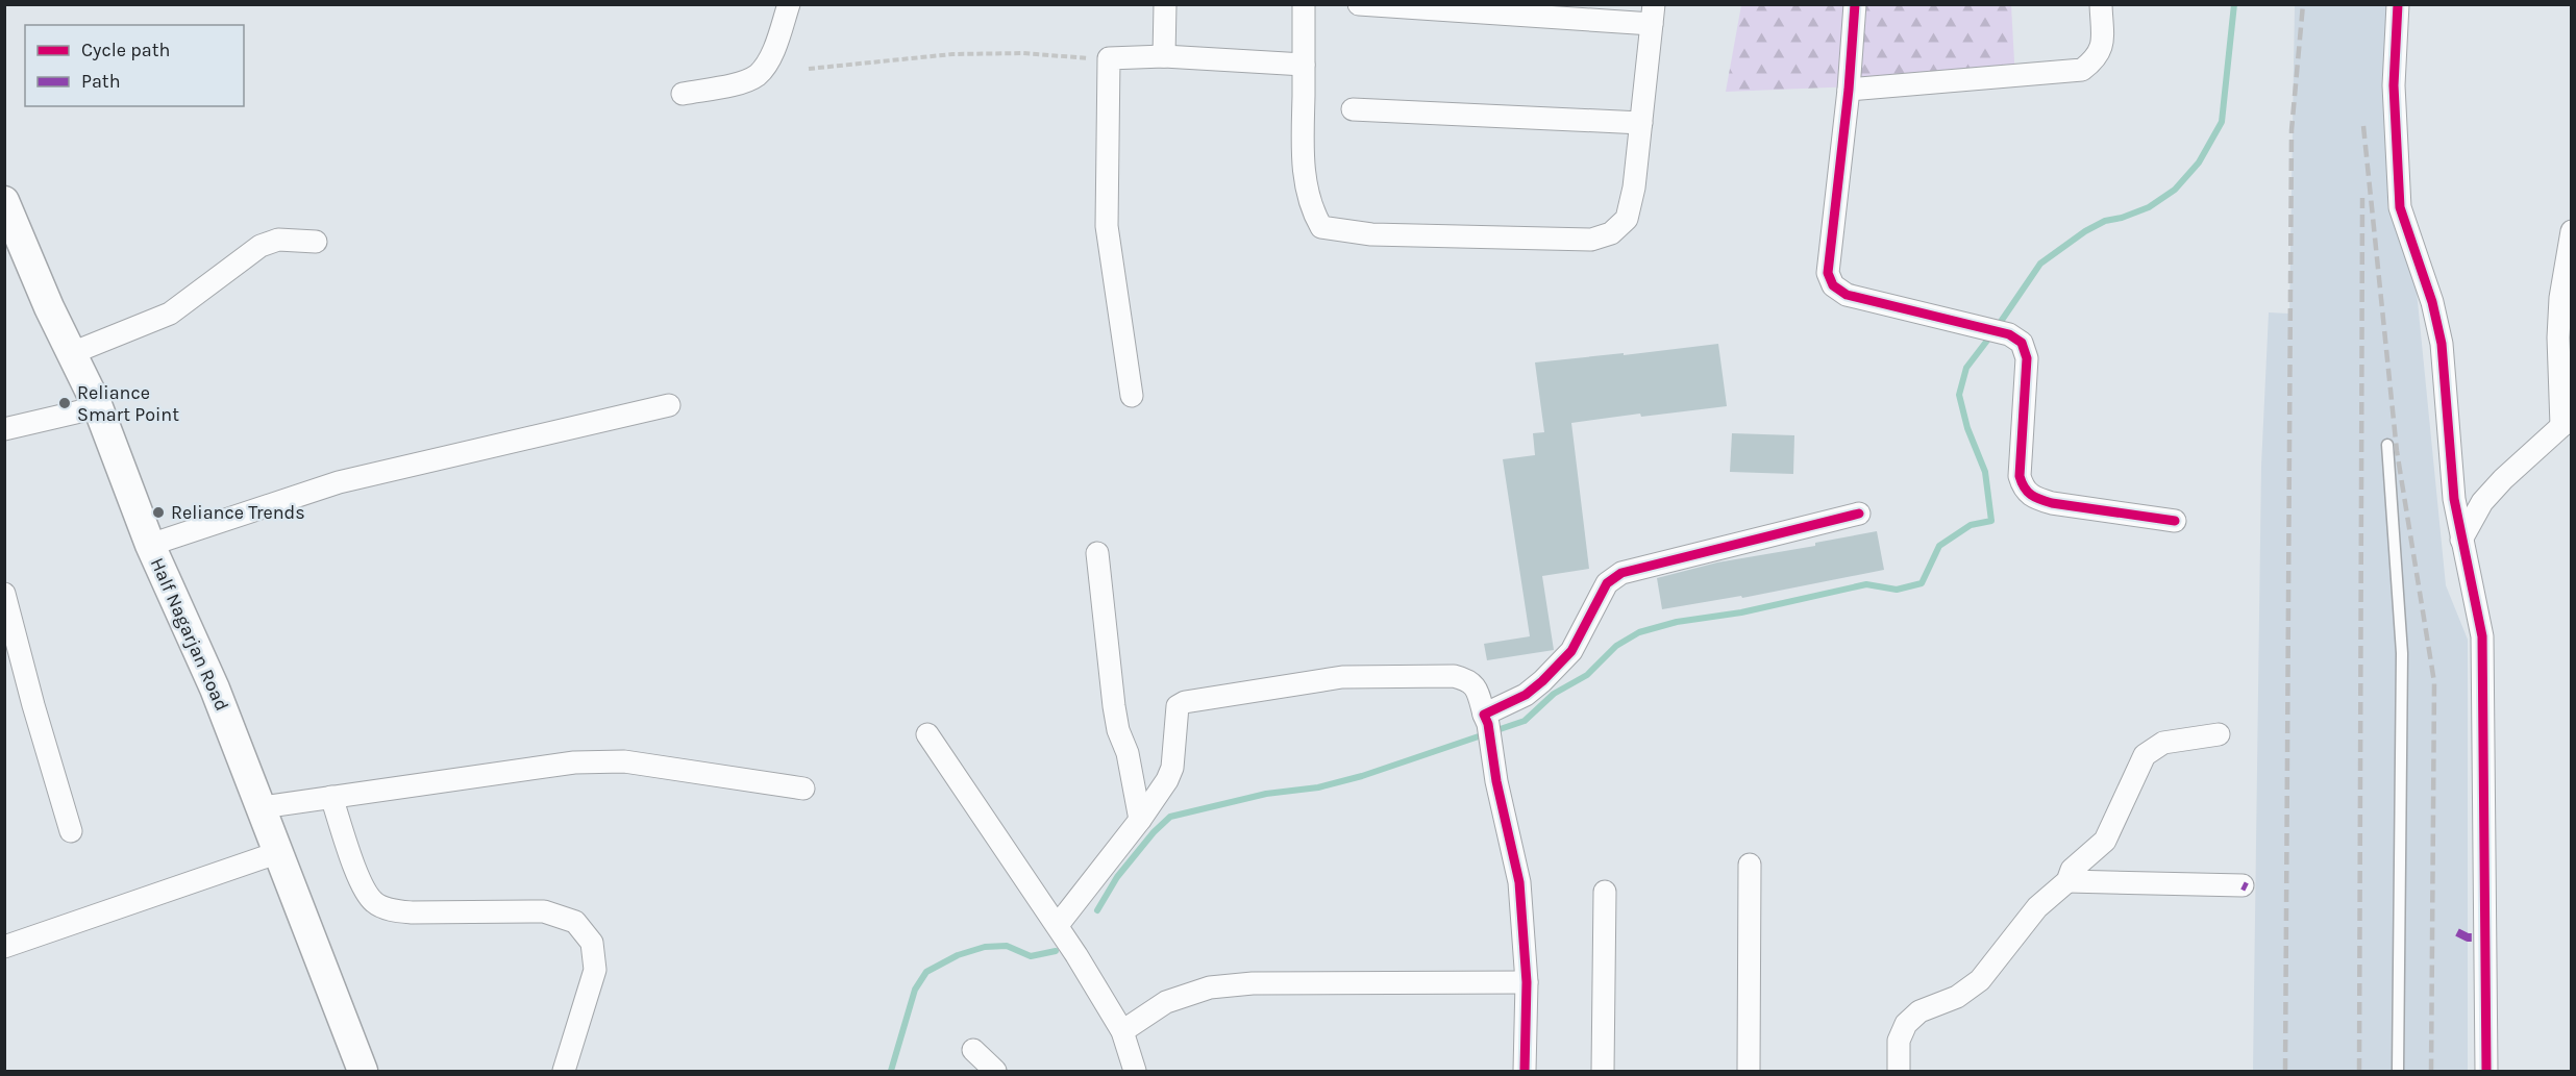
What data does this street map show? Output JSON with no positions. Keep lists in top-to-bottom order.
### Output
{
  "streets": {
    "main road": ["Half Nagarjan Road"]
  },
  "places": ["Reliance Smart Point", "Reliance Trends"],
  "legend": ["Cycle path", "Path"]
}
